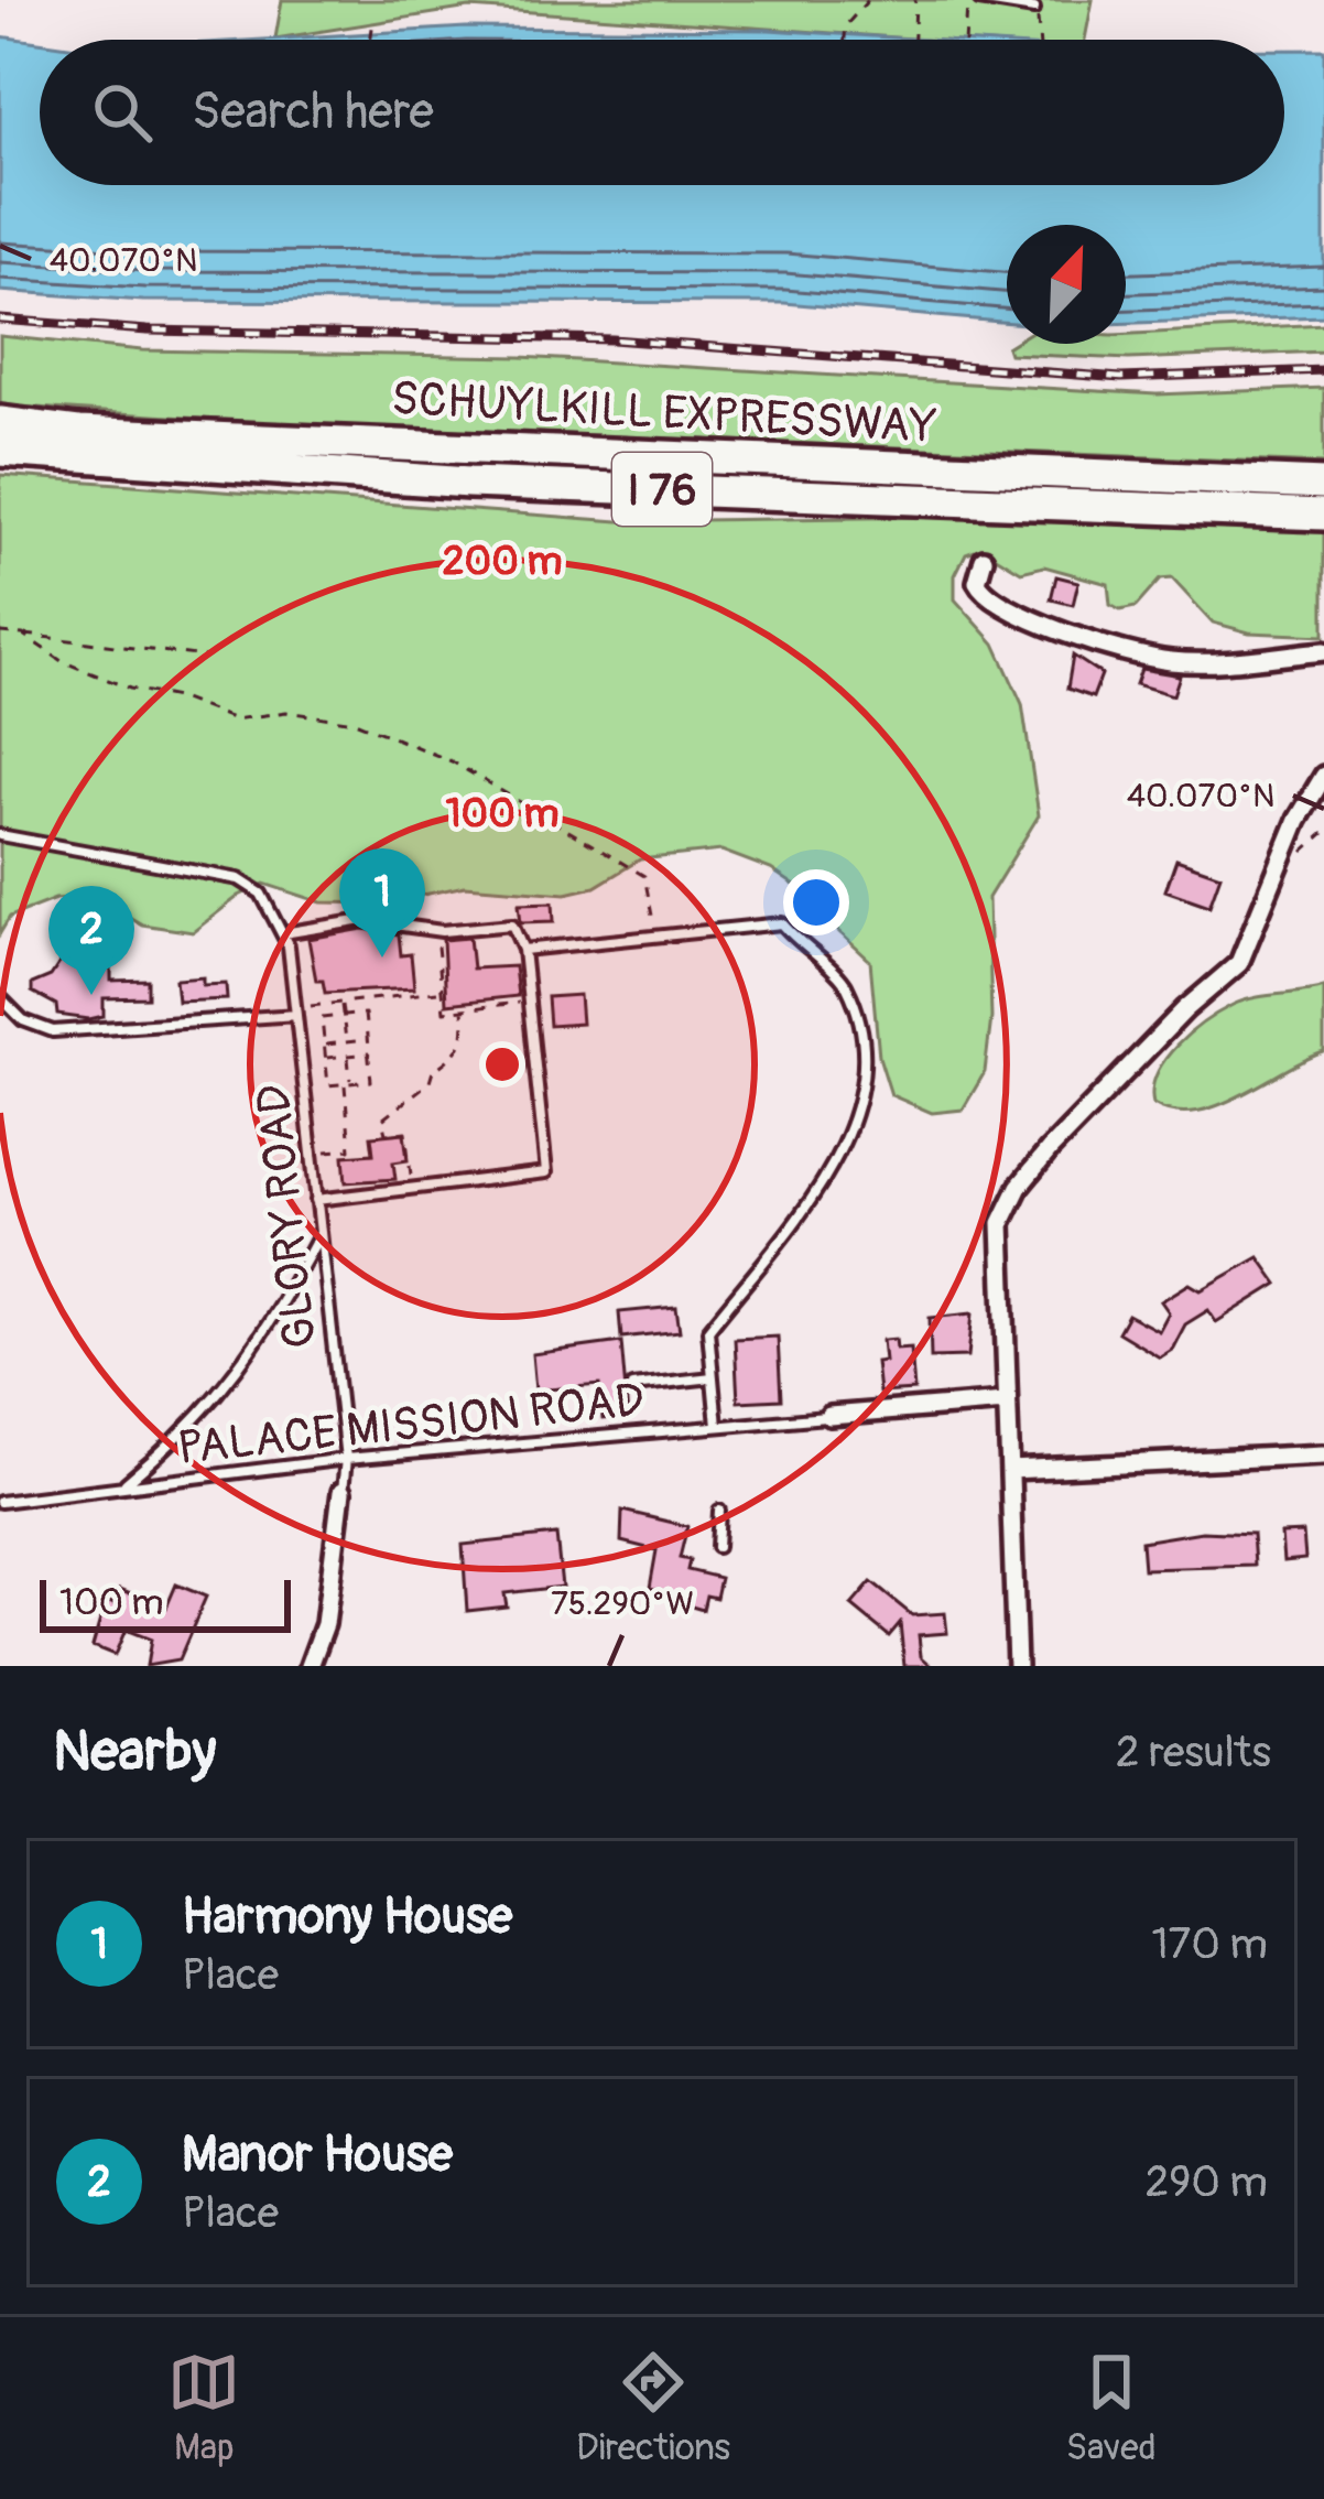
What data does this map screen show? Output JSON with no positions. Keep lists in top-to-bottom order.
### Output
{
  "streets": {
    "highway": ["SCHUYLKILL EXPRESSWAY", "I 76"],
    "lane": ["GLORY ROAD", "PALACE MISSION ROAD"]
  },
  "crossings": [
    ["GLORY ROAD", "PALACE MISSION ROAD"]
  ],
  "scale_bar": "100 m",
  "north": "top right",
  "page": {
    "search": "Search here",
    "pins": ["1", "2"],
    "scale": "100 m",
    "heading": ["Nearby", "2 results"],
    "list": [
      {
        "mark": "1",
        "name": "Harmony House",
        "note": "Place",
        "value": "170 m"
      },
      {
        "mark": "2",
        "name": "Manor House",
        "note": "Place",
        "value": "290 m"
      }
    ],
    "nav": ["Map", "Directions", "Saved"]
  },
  "coordinates": ["40.070°N", "75.290°W"],
  "rings": ["200 m", "100 m"]
}
